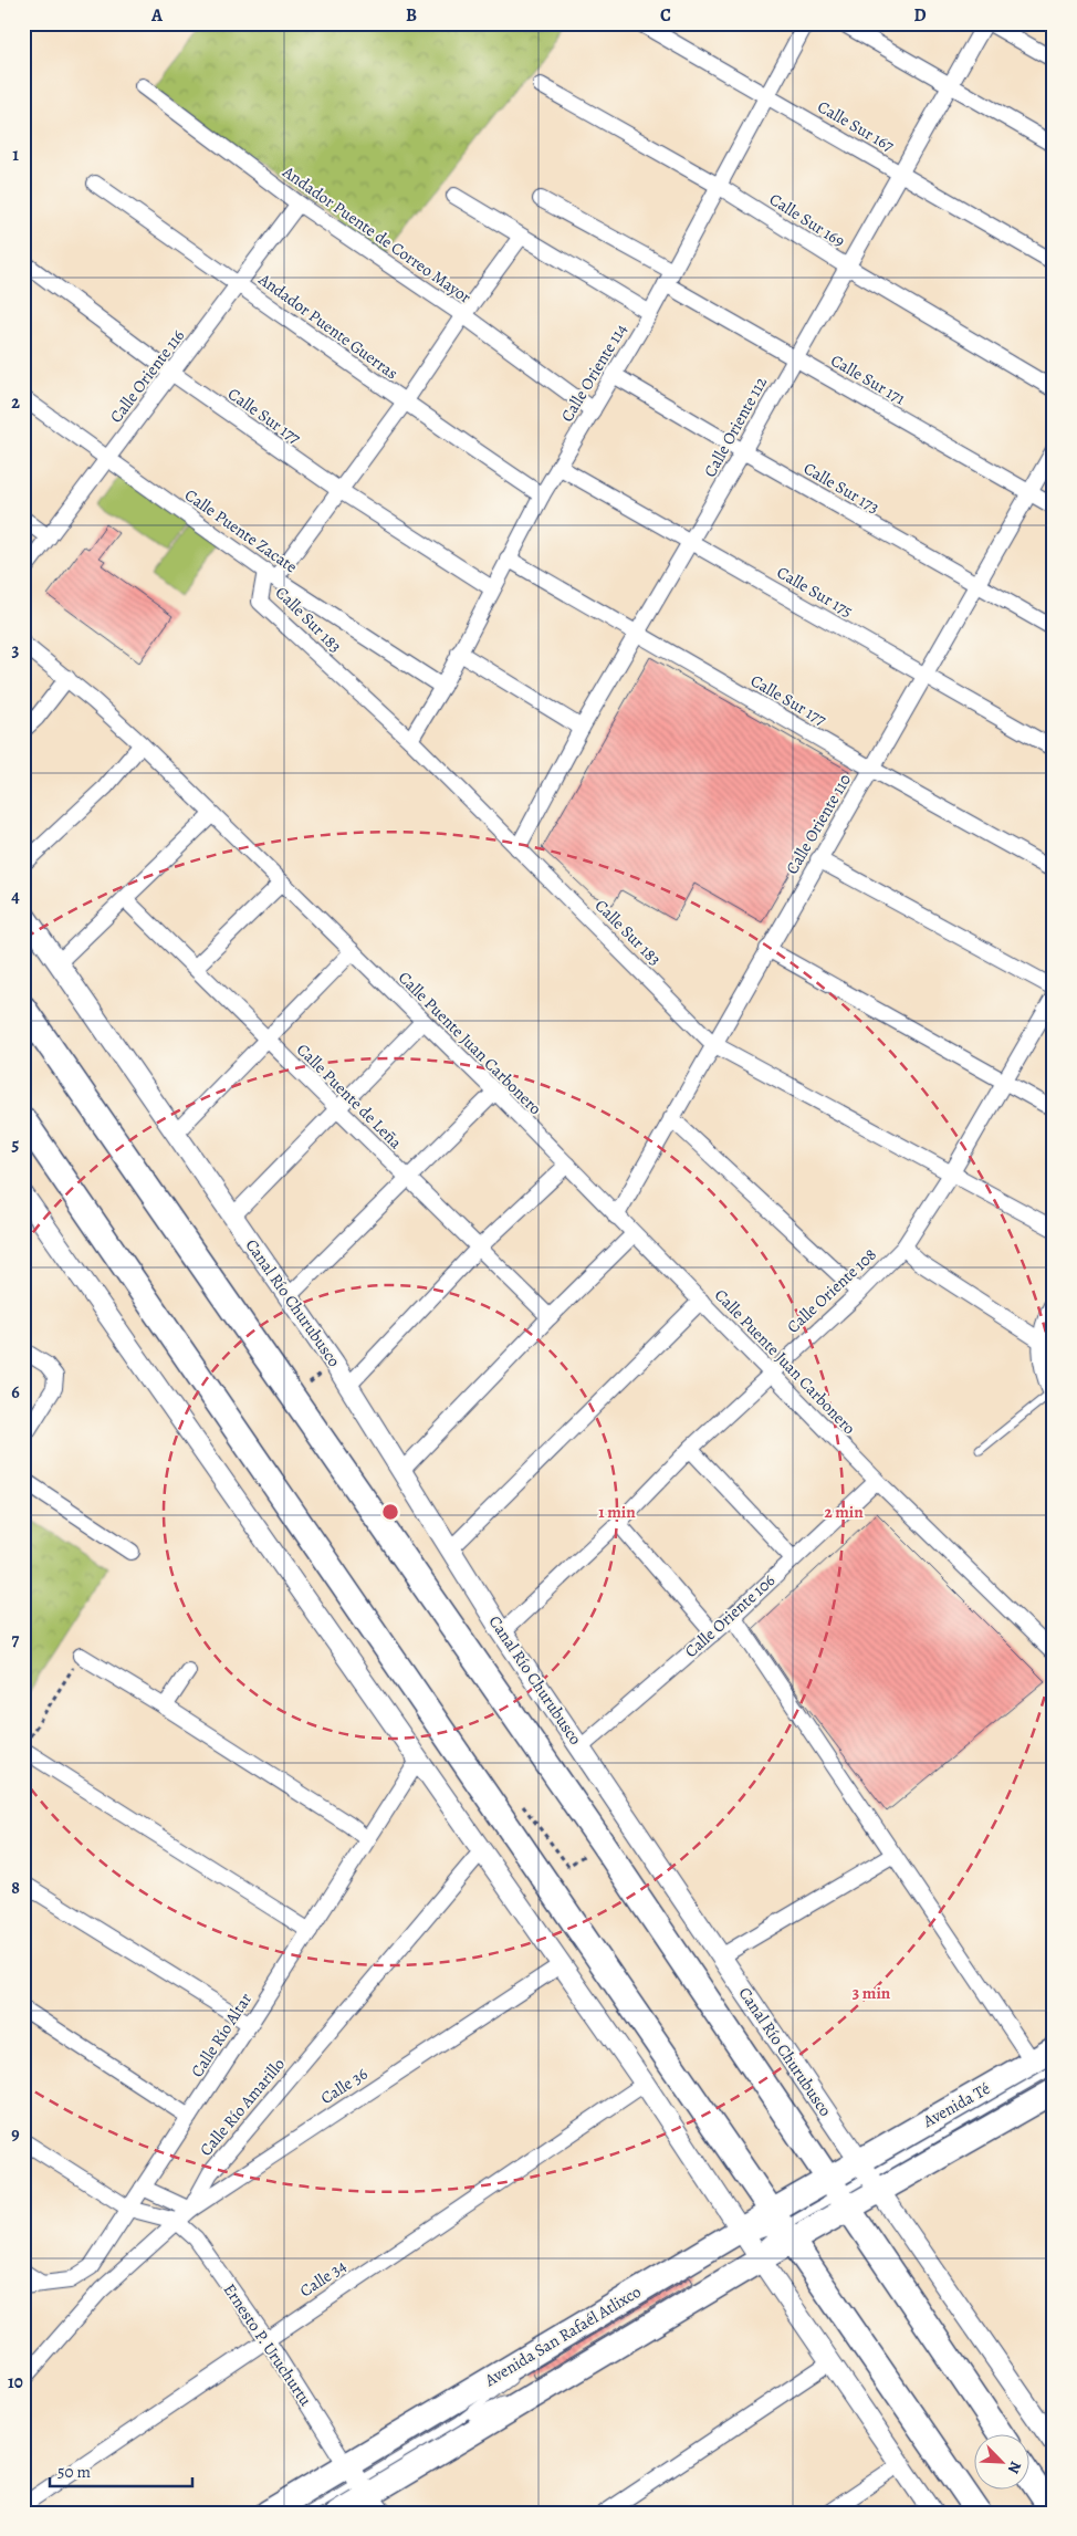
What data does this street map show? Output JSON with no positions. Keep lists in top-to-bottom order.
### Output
{
  "streets": {
    "main road": ["Avenida Té", "Avenida San Rafaél Atlixco"],
    "street": [
      "Calle Sur 167",
      "Calle Sur 169",
      "Andador Puente de Correo Mayor",
      "Andador Puente Guerras",
      "Calle Oriente 114",
      "Calle Oriente 116",
      "Calle Sur 171",
      "Calle Sur 177",
      "Calle Oriente 112",
      "Calle Sur 173",
      "Calle Puente Zacate",
      "Calle Sur 175",
      "Calle Sur 183",
      "Calle Oriente 110",
      "Calle Puente Juan Carbonero",
      "Calle Puente de Leña",
      "Calle Oriente 108",
      "Canal Río Churubusco",
      "Calle Oriente 106",
      "Calle Río Altar",
      "Calle 36",
      "Calle Río Amarillo",
      "Calle 34",
      "Ernesto P. Uruchurtu"
    ]
  },
  "crossings": [
    ["Calle Sur 167", "Calle Oriente 114"],
    ["Calle Sur 167", "Calle Oriente 112"],
    ["Calle Sur 169", "Calle Oriente 114"],
    ["Calle Sur 169", "Calle Oriente 112"],
    ["Andador Puente de Correo Mayor", "Calle Oriente 114"],
    ["Andador Puente de Correo Mayor", "Calle Oriente 116"],
    ["Andador Puente Guerras", "Calle Oriente 114"],
    ["Andador Puente Guerras", "Calle Oriente 116"],
    ["Calle Oriente 114", "Calle Sur 171"],
    ["Calle Oriente 114", "Calle Sur 177"],
    ["Calle Oriente 114", "Calle Sur 173"],
    ["Calle Oriente 114", "Calle Puente Zacate"],
    ["Calle Oriente 114", "Calle Sur 175"],
    ["Calle Oriente 114", "Calle Sur 183"],
    ["Calle Oriente 116", "Calle Sur 177"],
    ["Calle Oriente 116", "Calle Puente Zacate"],
    ["Calle Sur 171", "Calle Oriente 112"],
    ["Calle Sur 171", "Calle Oriente 110"],
    ["Calle Sur 177", "Calle Oriente 112"],
    ["Calle Sur 177", "Calle Oriente 110"],
    ["Calle Oriente 112", "Calle Sur 173"],
    ["Calle Oriente 112", "Calle Sur 175"],
    ["Calle Oriente 112", "Calle Sur 183"],
    ["Calle Sur 173", "Calle Oriente 110"],
    ["Calle Puente Zacate", "Calle Sur 183"],
    ["Calle Sur 175", "Calle Oriente 110"],
    ["Calle Sur 183", "Calle Oriente 110"],
    ["Calle Sur 183", "Calle Oriente 108"],
    ["Calle Oriente 110", "Calle Puente Juan Carbonero"],
    ["Calle Puente Juan Carbonero", "Calle Oriente 108"],
    ["Calle Puente Juan Carbonero", "Calle Oriente 106"],
    ["Calle Oriente 108", "Canal Río Churubusco"],
    ["Canal Río Churubusco", "Calle Oriente 106"],
    ["Canal Río Churubusco", "Avenida Té"],
    ["Canal Río Churubusco", "Avenida San Rafaél Atlixco"],
    ["Calle Río Altar", "Ernesto P. Uruchurtu"],
    ["Calle 36", "Calle Río Amarillo"],
    ["Avenida Té", "Avenida San Rafaél Atlixco"],
    ["Calle Río Amarillo", "Ernesto P. Uruchurtu"],
    ["Calle 34", "Ernesto P. Uruchurtu"],
    ["Avenida San Rafaél Atlixco", "Ernesto P. Uruchurtu"]
  ],
  "scale_bar": "50 m",
  "north": "bottom right",
  "grid": {
    "columns": [
      "A",
      "B",
      "C",
      "D"
    ],
    "rows": [
      "1",
      "2",
      "3",
      "4",
      "5",
      "6",
      "7",
      "8",
      "9",
      "10"
    ]
  },
  "rings": ["1 min", "2 min", "3 min"]
}
